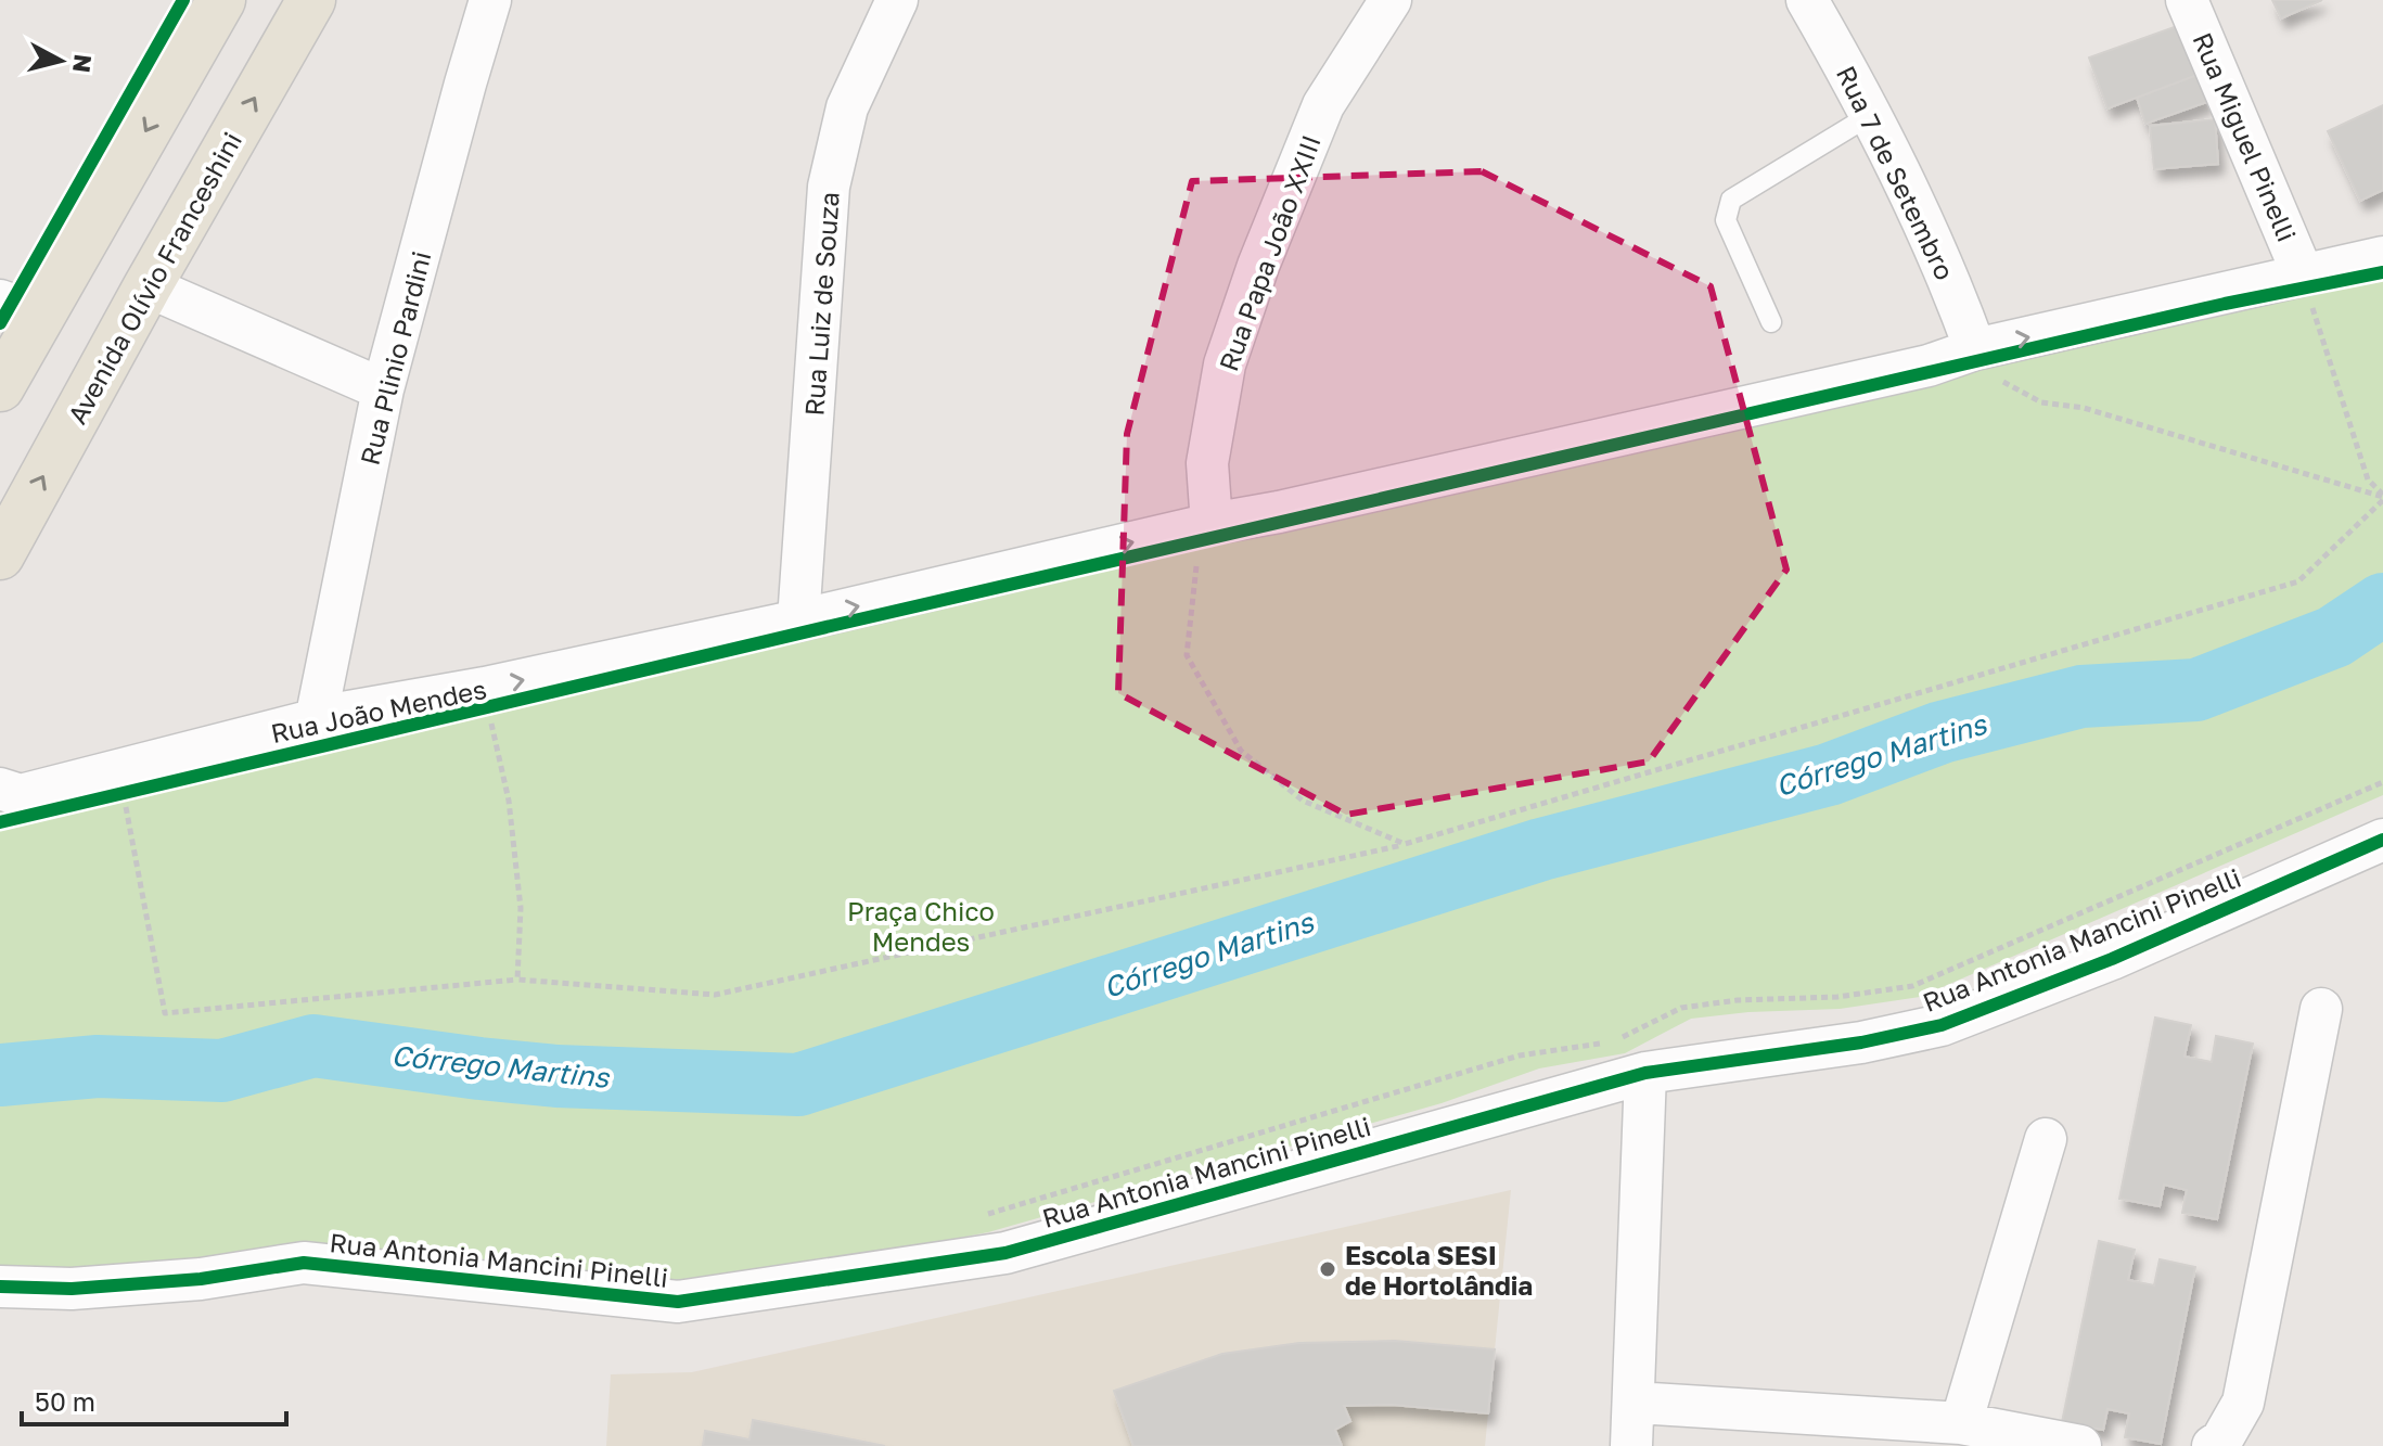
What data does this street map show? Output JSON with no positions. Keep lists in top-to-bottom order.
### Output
{
  "streets": {
    "main road": ["Avenida Olívio Franceshini"],
    "street": [
      "Rua Miguel Pinelli",
      "Rua 7 de Setembro",
      "Rua Papa João XXIII",
      "Rua Luiz de Souza",
      "Rua Plinio Pardini",
      "Rua João Mendes",
      "Rua Antonia Mancini Pinelli"
    ]
  },
  "crossings": [
    ["Rua Miguel Pinelli", "Rua João Mendes"],
    ["Rua 7 de Setembro", "Rua João Mendes"],
    ["Rua Papa João XXIII", "Rua João Mendes"],
    ["Rua Luiz de Souza", "Rua João Mendes"],
    ["Rua Plinio Pardini", "Rua João Mendes"]
  ],
  "one_way": ["Rua João Mendes"],
  "water": ["Córrego Martins"],
  "parks": ["Praça Chico Mendes"],
  "places": ["Escola SESI de Hortolândia"],
  "scale_bar": "50 m",
  "north": "right"
}
